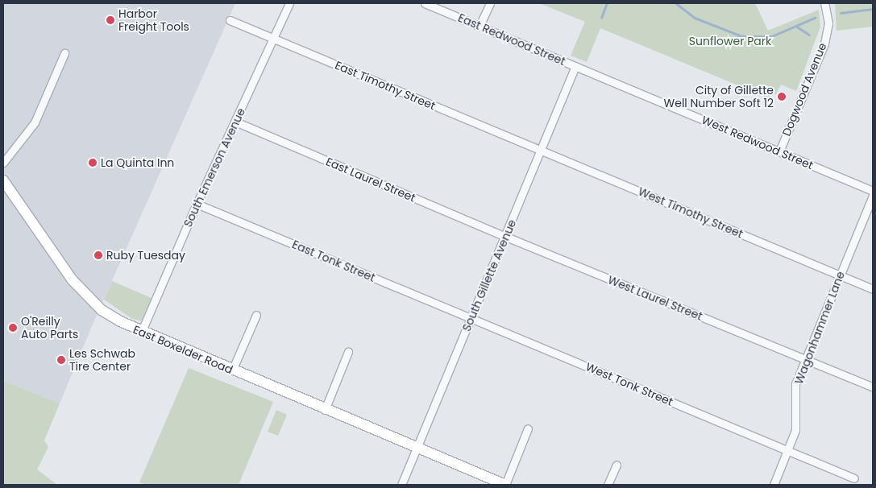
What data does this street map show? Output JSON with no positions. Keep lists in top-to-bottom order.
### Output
{
  "streets": {
    "main road": ["East Boxelder Road"],
    "street": [
      "East Redwood Street",
      "East Timothy Street",
      "Dogwood Avenue",
      "West Redwood Street",
      "South Emerson Avenue",
      "East Laurel Street",
      "West Timothy Street",
      "East Tonk Street",
      "South Gillette Avenue",
      "West Laurel Street",
      "Wagonhammer Lane",
      "West Tonk Street"
    ]
  },
  "crossings": [
    ["East Redwood Street", "West Redwood Street"],
    ["East Redwood Street", "South Gillette Avenue"],
    ["East Timothy Street", "South Emerson Avenue"],
    ["East Timothy Street", "West Timothy Street"],
    ["East Timothy Street", "South Gillette Avenue"],
    ["Dogwood Avenue", "West Redwood Street"],
    ["West Redwood Street", "South Gillette Avenue"],
    ["South Emerson Avenue", "East Laurel Street"],
    ["South Emerson Avenue", "East Tonk Street"],
    ["South Emerson Avenue", "East Boxelder Road"],
    ["East Laurel Street", "South Gillette Avenue"],
    ["East Laurel Street", "West Laurel Street"],
    ["West Timothy Street", "South Gillette Avenue"],
    ["West Timothy Street", "Wagonhammer Lane"],
    ["East Tonk Street", "South Gillette Avenue"],
    ["East Tonk Street", "West Tonk Street"],
    ["South Gillette Avenue", "West Laurel Street"],
    ["South Gillette Avenue", "East Boxelder Road"],
    ["South Gillette Avenue", "West Tonk Street"],
    ["West Laurel Street", "Wagonhammer Lane"],
    ["Wagonhammer Lane", "West Tonk Street"]
  ],
  "parks": ["Sunflower Park"],
  "places": [
    "Harbor Freight Tools",
    "City of Gillette Well Number Soft 12",
    "La Quinta Inn",
    "Ruby Tuesday",
    "O'Reilly Auto Parts",
    "Les Schwab Tire Center"
  ]
}
